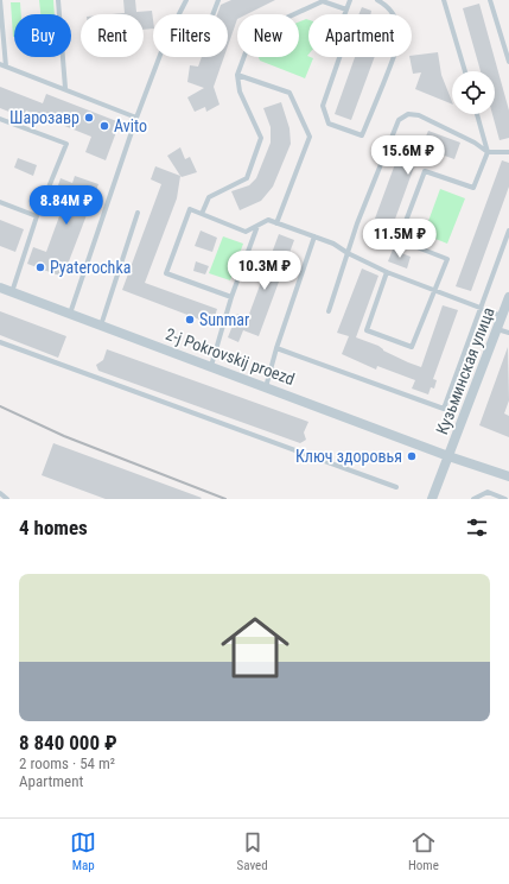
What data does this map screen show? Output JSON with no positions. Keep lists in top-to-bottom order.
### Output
{
  "streets": {
    "street": ["2-j Pokrovskij proezd", "Кузьминская улица"]
  },
  "crossings": [
    ["2-j Pokrovskij proezd", "Кузьминская улица"]
  ],
  "places": [
    "Шарозавр",
    "Avito",
    "Pyaterochka",
    "Sunmar",
    "Ключ здоровья"
  ],
  "page": {
    "chip": [
      "Buy",
      "Rent",
      "Filters",
      "New",
      "Apartment"
    ],
    "price": [
      "15.6M ₽",
      "8.84M ₽",
      "11.5M ₽",
      "10.3M ₽"
    ],
    "heading": "4 homes",
    "list": [
      {
        "name": "8 840 000 ₽",
        "note": "2 rooms · 54 m² · Apartment"
      }
    ],
    "tabs": ["Map", "Saved", "Home"]
  }
}
